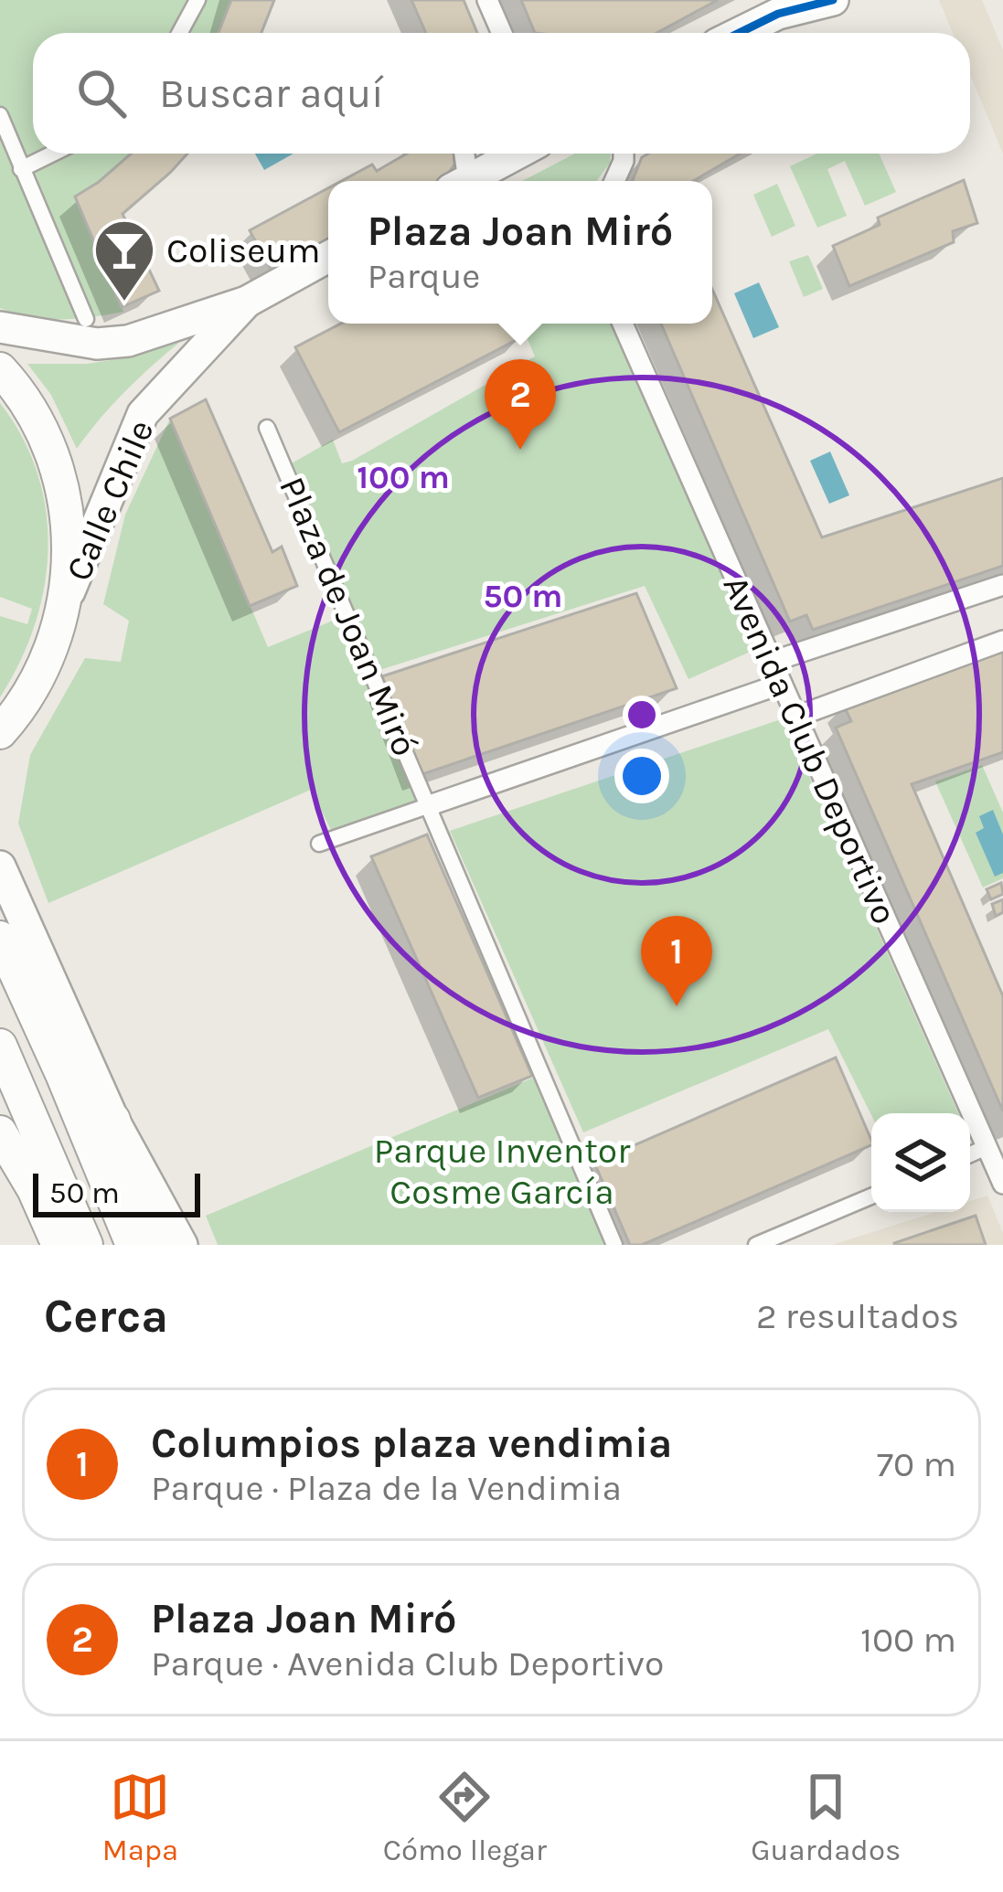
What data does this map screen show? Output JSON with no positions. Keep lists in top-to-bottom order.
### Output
{
  "streets": {
    "main road": ["Calle Chile"],
    "street": ["Plaza de Joan Miró", "Avenida Club Deportivo"]
  },
  "parks": ["Parque Inventor Cosme García"],
  "places": {
    "bar": ["Coliseum"]
  },
  "scale_bar": "50 m",
  "page": {
    "search": "Buscar aquí",
    "popup": ["Plaza Joan Miró", "Parque"],
    "pins": ["2", "1"],
    "scale": "50 m",
    "heading": ["Cerca", "2 resultados"],
    "list": [
      {
        "mark": "1",
        "name": "Columpios plaza vendimia",
        "note": "Parque · Plaza de la Vendimia",
        "value": "70 m"
      },
      {
        "mark": "2",
        "name": "Plaza Joan Miró",
        "note": "Parque · Avenida Club Deportivo",
        "value": "100 m"
      }
    ],
    "nav": ["Mapa", "Cómo llegar", "Guardados"]
  },
  "rings": ["100 m", "50 m"]
}
